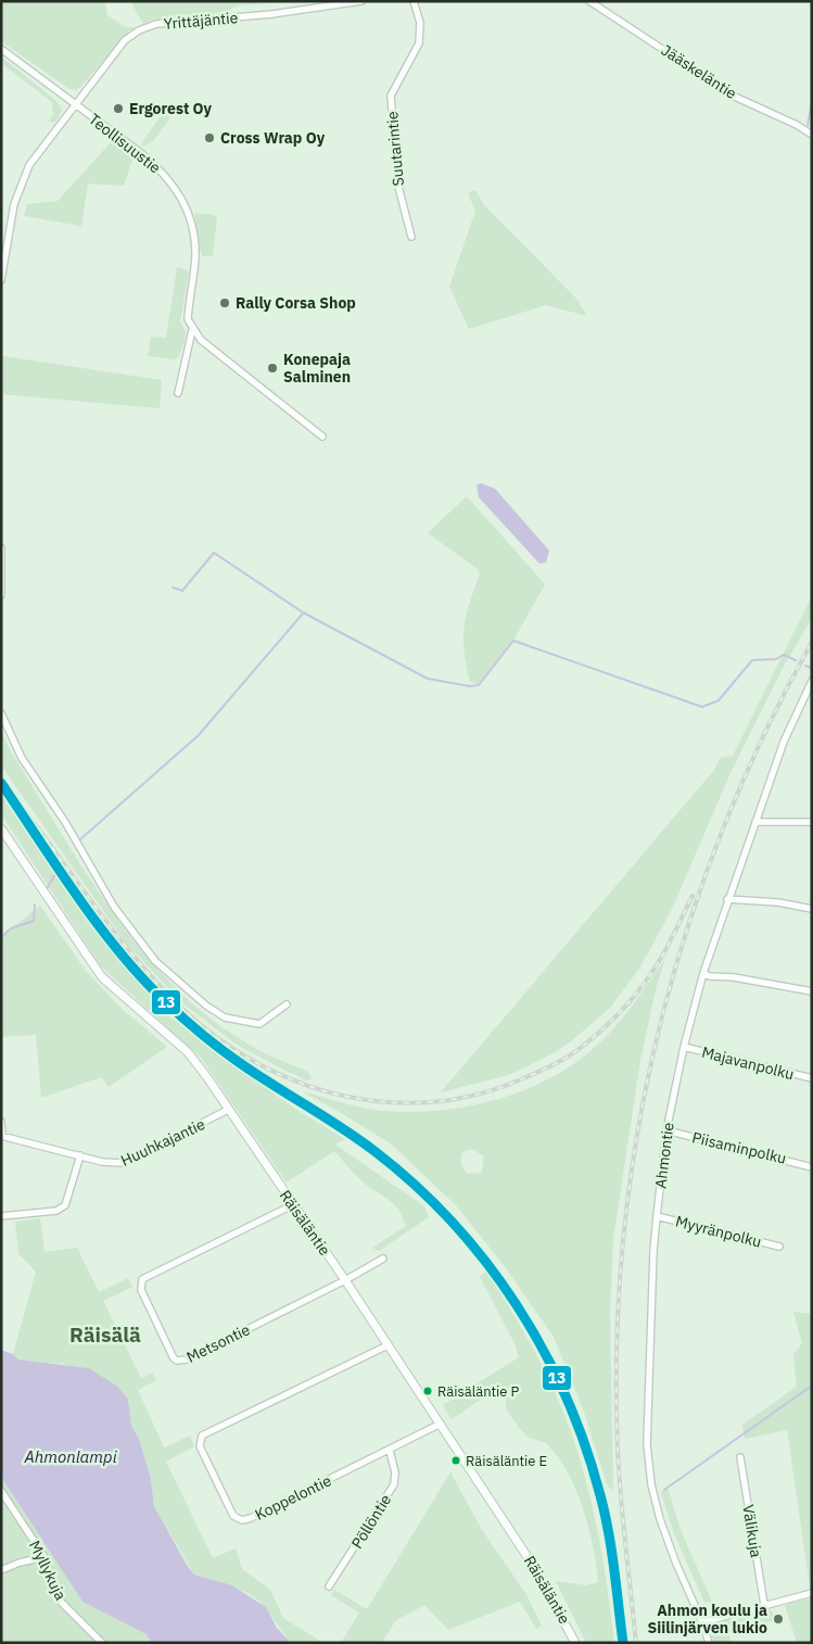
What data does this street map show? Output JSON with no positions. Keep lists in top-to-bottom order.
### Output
{
  "streets": {
    "street": [
      "Yrittäjäntie",
      "Jääskeläntie",
      "Teollisuustie",
      "Suutarintie",
      "Majavanpolku",
      "Huuhkajantie",
      "Piisaminpolku",
      "Ahmontie",
      "Räisäläntie",
      "Myyränpolku",
      "Metsontie",
      "Koppelontie",
      "Pöllöntie",
      "Välikuja",
      "Myllykuja"
    ]
  },
  "crossings": [
    ["Yrittäjäntie", "Teollisuustie"],
    ["Majavanpolku", "Ahmontie"],
    ["Huuhkajantie", "Räisäläntie"],
    ["Piisaminpolku", "Ahmontie"],
    ["Ahmontie", "Myyränpolku"],
    ["Räisäläntie", "Metsontie"],
    ["Räisäläntie", "Koppelontie"],
    ["Koppelontie", "Pöllöntie"]
  ],
  "districts": ["Räisälä"],
  "water": ["Ahmonlampi"],
  "places": [
    "Ergorest Oy",
    "Cross Wrap Oy",
    "Rally Corsa Shop",
    "Konepaja Salminen",
    "Räisäläntie P",
    "Räisäläntie E",
    "Ahmon koulu ja Siilinjärven lukio"
  ],
  "lines": ["transit line 13"]
}
